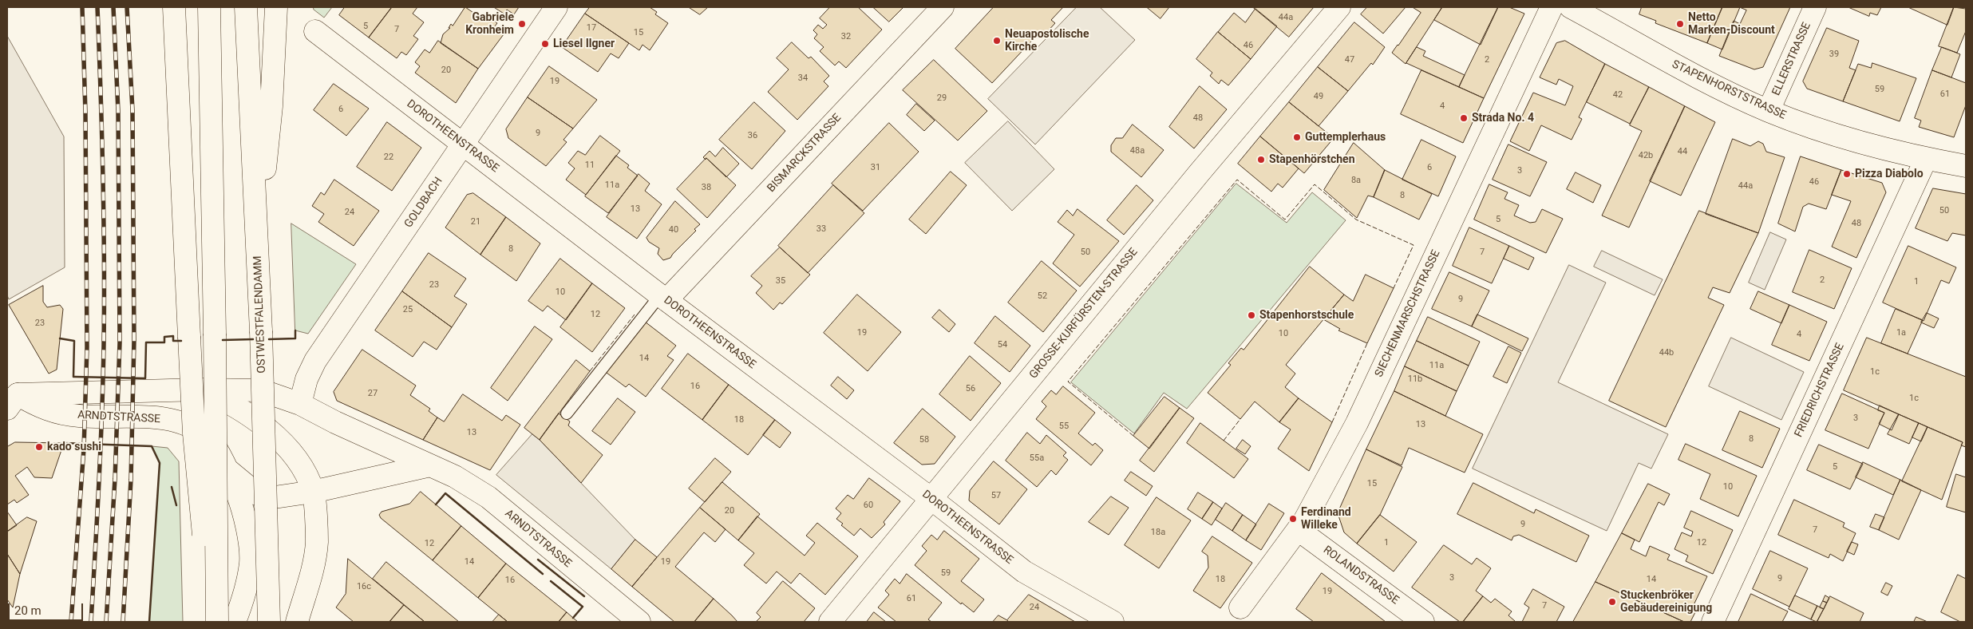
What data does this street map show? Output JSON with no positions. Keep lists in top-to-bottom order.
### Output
{
  "streets": {
    "main road": [
      "ELLERSTRASSE",
      "STAPENHORSTSTRASSE",
      "DOROTHEENSTRASSE",
      "BISMARCKSTRASSE",
      "GOLDBACH",
      "GROSSE-KURFÜRSTEN-STRASSE",
      "SIECHENMARSCHSTRASSE",
      "OSTWESTFALENDAMM",
      "FRIEDRICHSTRASSE",
      "ARNDTSTRASSE",
      "ROLANDSTRASSE"
    ]
  },
  "crossings": [
    ["ELLERSTRASSE", "STAPENHORSTSTRASSE"],
    ["STAPENHORSTSTRASSE", "FRIEDRICHSTRASSE"],
    ["DOROTHEENSTRASSE", "BISMARCKSTRASSE"],
    ["DOROTHEENSTRASSE", "GOLDBACH"],
    ["DOROTHEENSTRASSE", "GROSSE-KURFÜRSTEN-STRASSE"],
    ["GOLDBACH", "ARNDTSTRASSE"],
    ["SIECHENMARSCHSTRASSE", "ROLANDSTRASSE"]
  ],
  "places": [
    "Gabriele Kronheim",
    "Netto Marken-Discount",
    "Neuapostolische Kirche",
    "Liesel Ilgner",
    "Strada No. 4",
    "Guttemplerhaus",
    "Stapenhörstchen",
    "Pizza Diabolo",
    "Stapenhorstschule",
    "kado sushi",
    "Ferdinand Willeke",
    "Stuckenbröker Gebäudereinigung"
  ],
  "house_numbers": [
    "44a",
    "5",
    "17",
    "7",
    "15",
    "32",
    "46",
    "39",
    "47",
    "2",
    "20",
    "34",
    "19",
    "59",
    "61",
    "42",
    "49",
    "29",
    "4",
    "6",
    "48",
    "9",
    "36",
    "48a",
    "44",
    "42b",
    "22",
    "11",
    "31",
    "6",
    "3",
    "8a",
    "46",
    "11a",
    "44a",
    "38",
    "8",
    "13",
    "50",
    "24",
    "5",
    "21",
    "48",
    "33",
    "40",
    "8",
    "50",
    "7",
    "2",
    "35",
    "1",
    "23",
    "10",
    "52",
    "9",
    "25",
    "12",
    "23",
    "19",
    "1a",
    "10",
    "4",
    "54",
    "44b",
    "14",
    "11a",
    "1c",
    "11b",
    "16",
    "56",
    "27",
    "1c",
    "3",
    "18",
    "13",
    "55",
    "13",
    "8",
    "58",
    "55a",
    "5",
    "15",
    "10",
    "57",
    "60",
    "20",
    "9",
    "7",
    "18a",
    "1",
    "12",
    "12",
    "14",
    "19",
    "59",
    "3",
    "9",
    "18",
    "14",
    "16",
    "16c",
    "19",
    "61",
    "7",
    "24"
  ],
  "scale_bar": "20 m"
}
